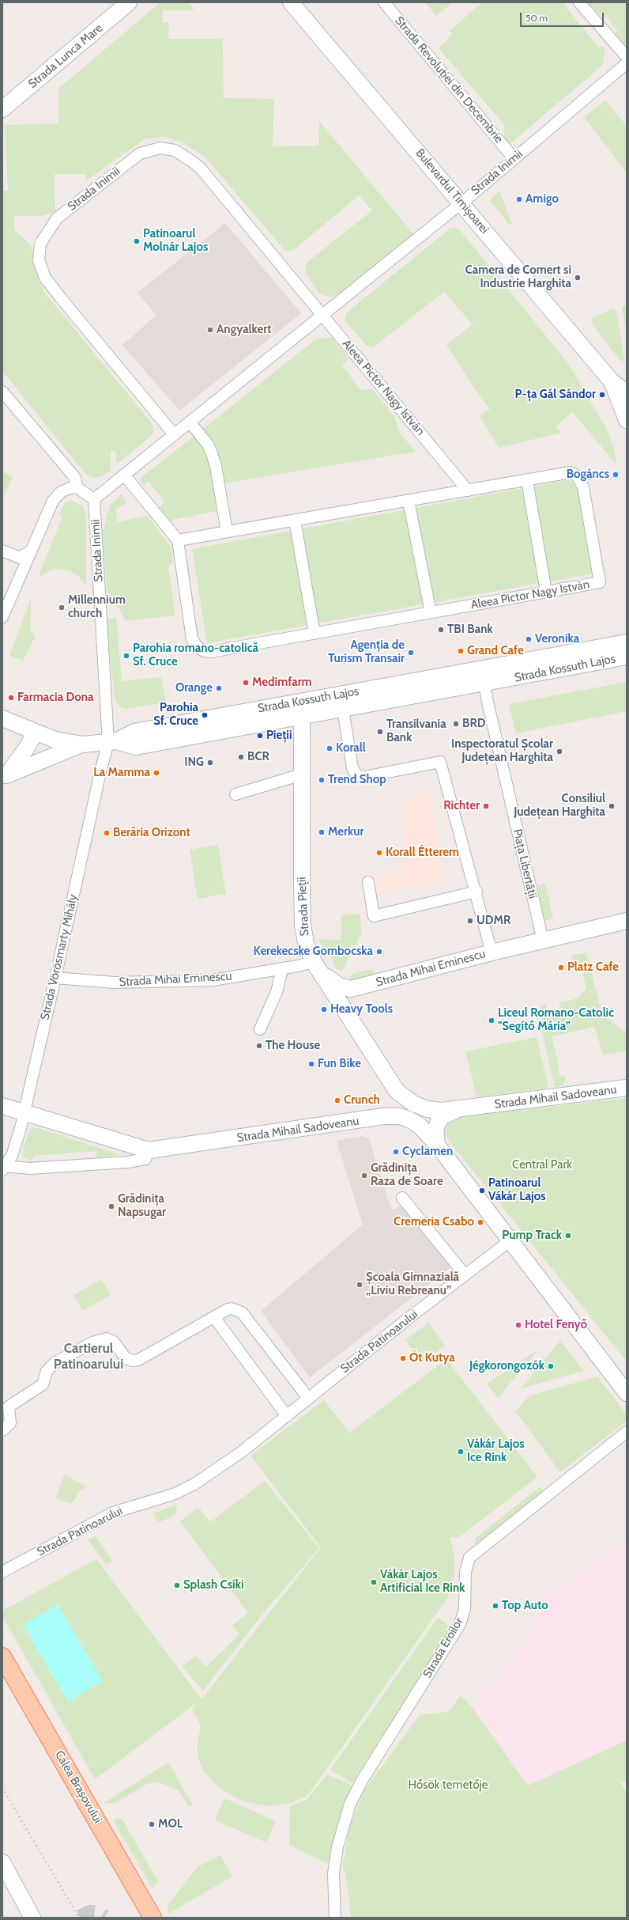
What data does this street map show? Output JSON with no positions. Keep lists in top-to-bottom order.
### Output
{
  "streets": {
    "main road": ["Calea Brașovului"],
    "street": [
      "Strada Lunca Mare",
      "Strada Revoluției din Decembrie",
      "Strada Inimii",
      "Bulevardul Timișoarei",
      "Aleea Pictor Nagy István",
      "Strada Kossuth Lajos",
      "Piața Libertății",
      "Strada Pieții",
      "Strada Vörösmarty Mihály",
      "Strada Mihai Eminescu",
      "Strada Mihail Sadoveanu",
      "Strada Patinoarului",
      "Strada Eroilor"
    ]
  },
  "crossings": [
    ["Strada Revoluției din Decembrie", "Strada Inimii"],
    ["Strada Inimii", "Bulevardul Timișoarei"],
    ["Strada Inimii", "Aleea Pictor Nagy István"],
    ["Strada Inimii", "Strada Kossuth Lajos"],
    ["Strada Inimii", "Strada Vörösmarty Mihály"],
    ["Strada Kossuth Lajos", "Piața Libertății"],
    ["Strada Kossuth Lajos", "Strada Pieții"],
    ["Strada Kossuth Lajos", "Strada Vörösmarty Mihály"],
    ["Piața Libertății", "Strada Mihai Eminescu"],
    ["Strada Pieții", "Strada Mihai Eminescu"],
    ["Strada Pieții", "Strada Mihail Sadoveanu"],
    ["Strada Vörösmarty Mihály", "Strada Mihai Eminescu"],
    ["Strada Vörösmarty Mihály", "Strada Mihail Sadoveanu"],
    ["Strada Mihail Sadoveanu", "Strada Patinoarului"]
  ],
  "districts": ["Cartierul Patinoarului"],
  "parks": ["Central Park", "Hősök temetője"],
  "places": [
    "Amigo",
    "Patinoarul Molnár Lajos",
    "Camera de Comert si Industrie Harghita",
    "Angyalkert",
    "P-ța Gál Sándor",
    "Bogáncs",
    "Millennium church",
    "TBI Bank",
    "Veronika",
    "Grand Cafe",
    "Agenția de Turism Transair",
    "Parohia romano-catolică Sf. Cruce",
    "Medimfarm",
    "Orange",
    "Farmacia Dona",
    "Parohia Sf. Cruce",
    "BRD",
    "Transilvania Bank",
    "Pieții",
    "Korall",
    "Inspectoratul Școlar Județean Harghita",
    "BCR",
    "ING",
    "La Mamma",
    "Trend Shop",
    "Richter",
    "Consiliul Județean Harghita",
    "Merkur",
    "Berăria Orizont",
    "Korall Étterem",
    "UDMR",
    "Kerekecske Gombocska",
    "Platz Cafe",
    "Heavy Tools",
    "Liceul Romano-Catolic \"Segítő Mária”",
    "The House",
    "Fun Bike",
    "Crunch",
    "Cyclamen",
    "Grădinița Raza de Soare",
    "Patinoarul Vákár Lajos",
    "Grădinița Napsugar",
    "Cremeria Csabo",
    "Pump Track",
    "Școala Gimnazială „Liviu Rebreanu”",
    "Hotel Fenyő",
    "Öt Kutya",
    "Jégkorongozók",
    "Vákár Lajos Ice Rink",
    "Vákár Lajos Artificial Ice Rink",
    "Splash Csíki",
    "Top Auto",
    "MOL"
  ],
  "scale_bar": "50 m"
}
